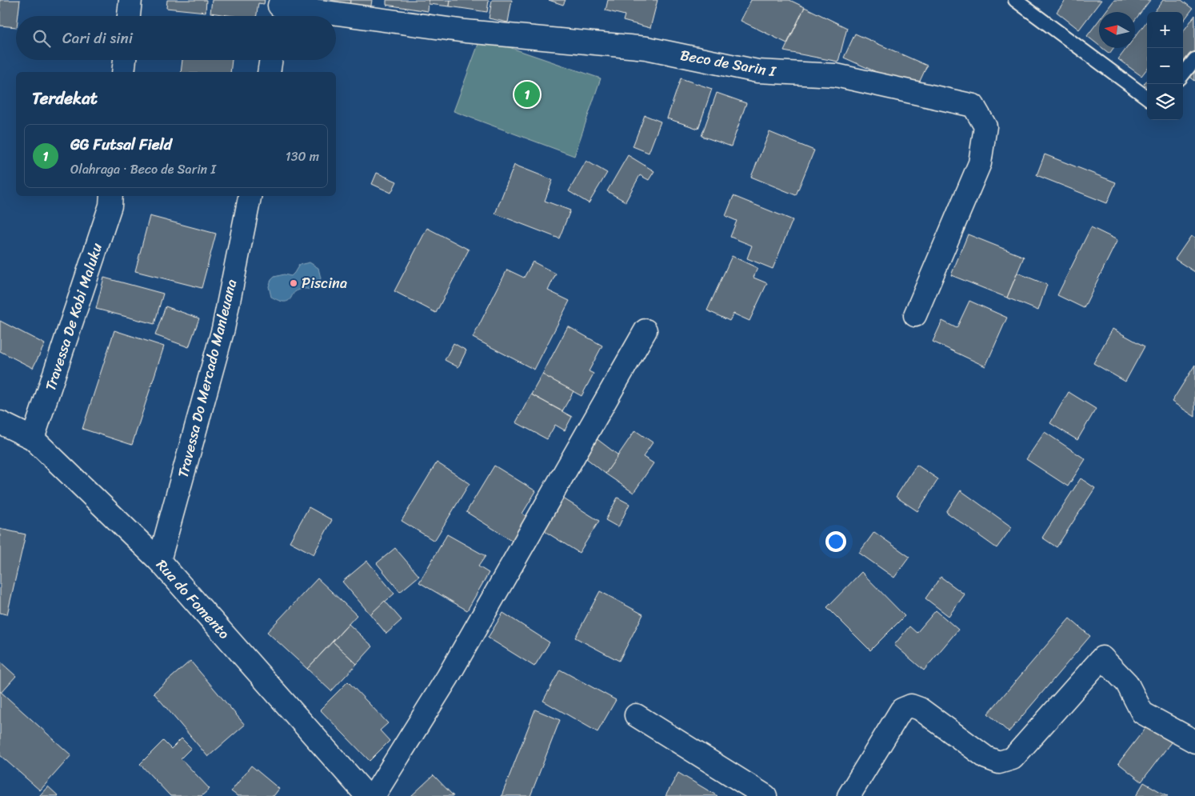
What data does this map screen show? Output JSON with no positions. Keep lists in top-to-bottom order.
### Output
{
  "streets": {
    "street": [
      "Beco de Sarin I",
      "Travessa De Kobi Maluku",
      "Travessa Do Mercado Manleuana",
      "Rua do Fomento"
    ]
  },
  "crossings": [
    ["Travessa De Kobi Maluku", "Rua do Fomento"],
    ["Travessa Do Mercado Manleuana", "Rua do Fomento"]
  ],
  "places": ["Piscina"],
  "north": "left",
  "page": {
    "map_buttons": ["+", "−"],
    "search": "Cari di sini",
    "heading": "Terdekat",
    "pins": "1",
    "list": [
      {
        "mark": "1",
        "name": "GG Futsal Field",
        "note": "Olahraga · Beco de Sarin I",
        "value": "130 m"
      }
    ]
  }
}
